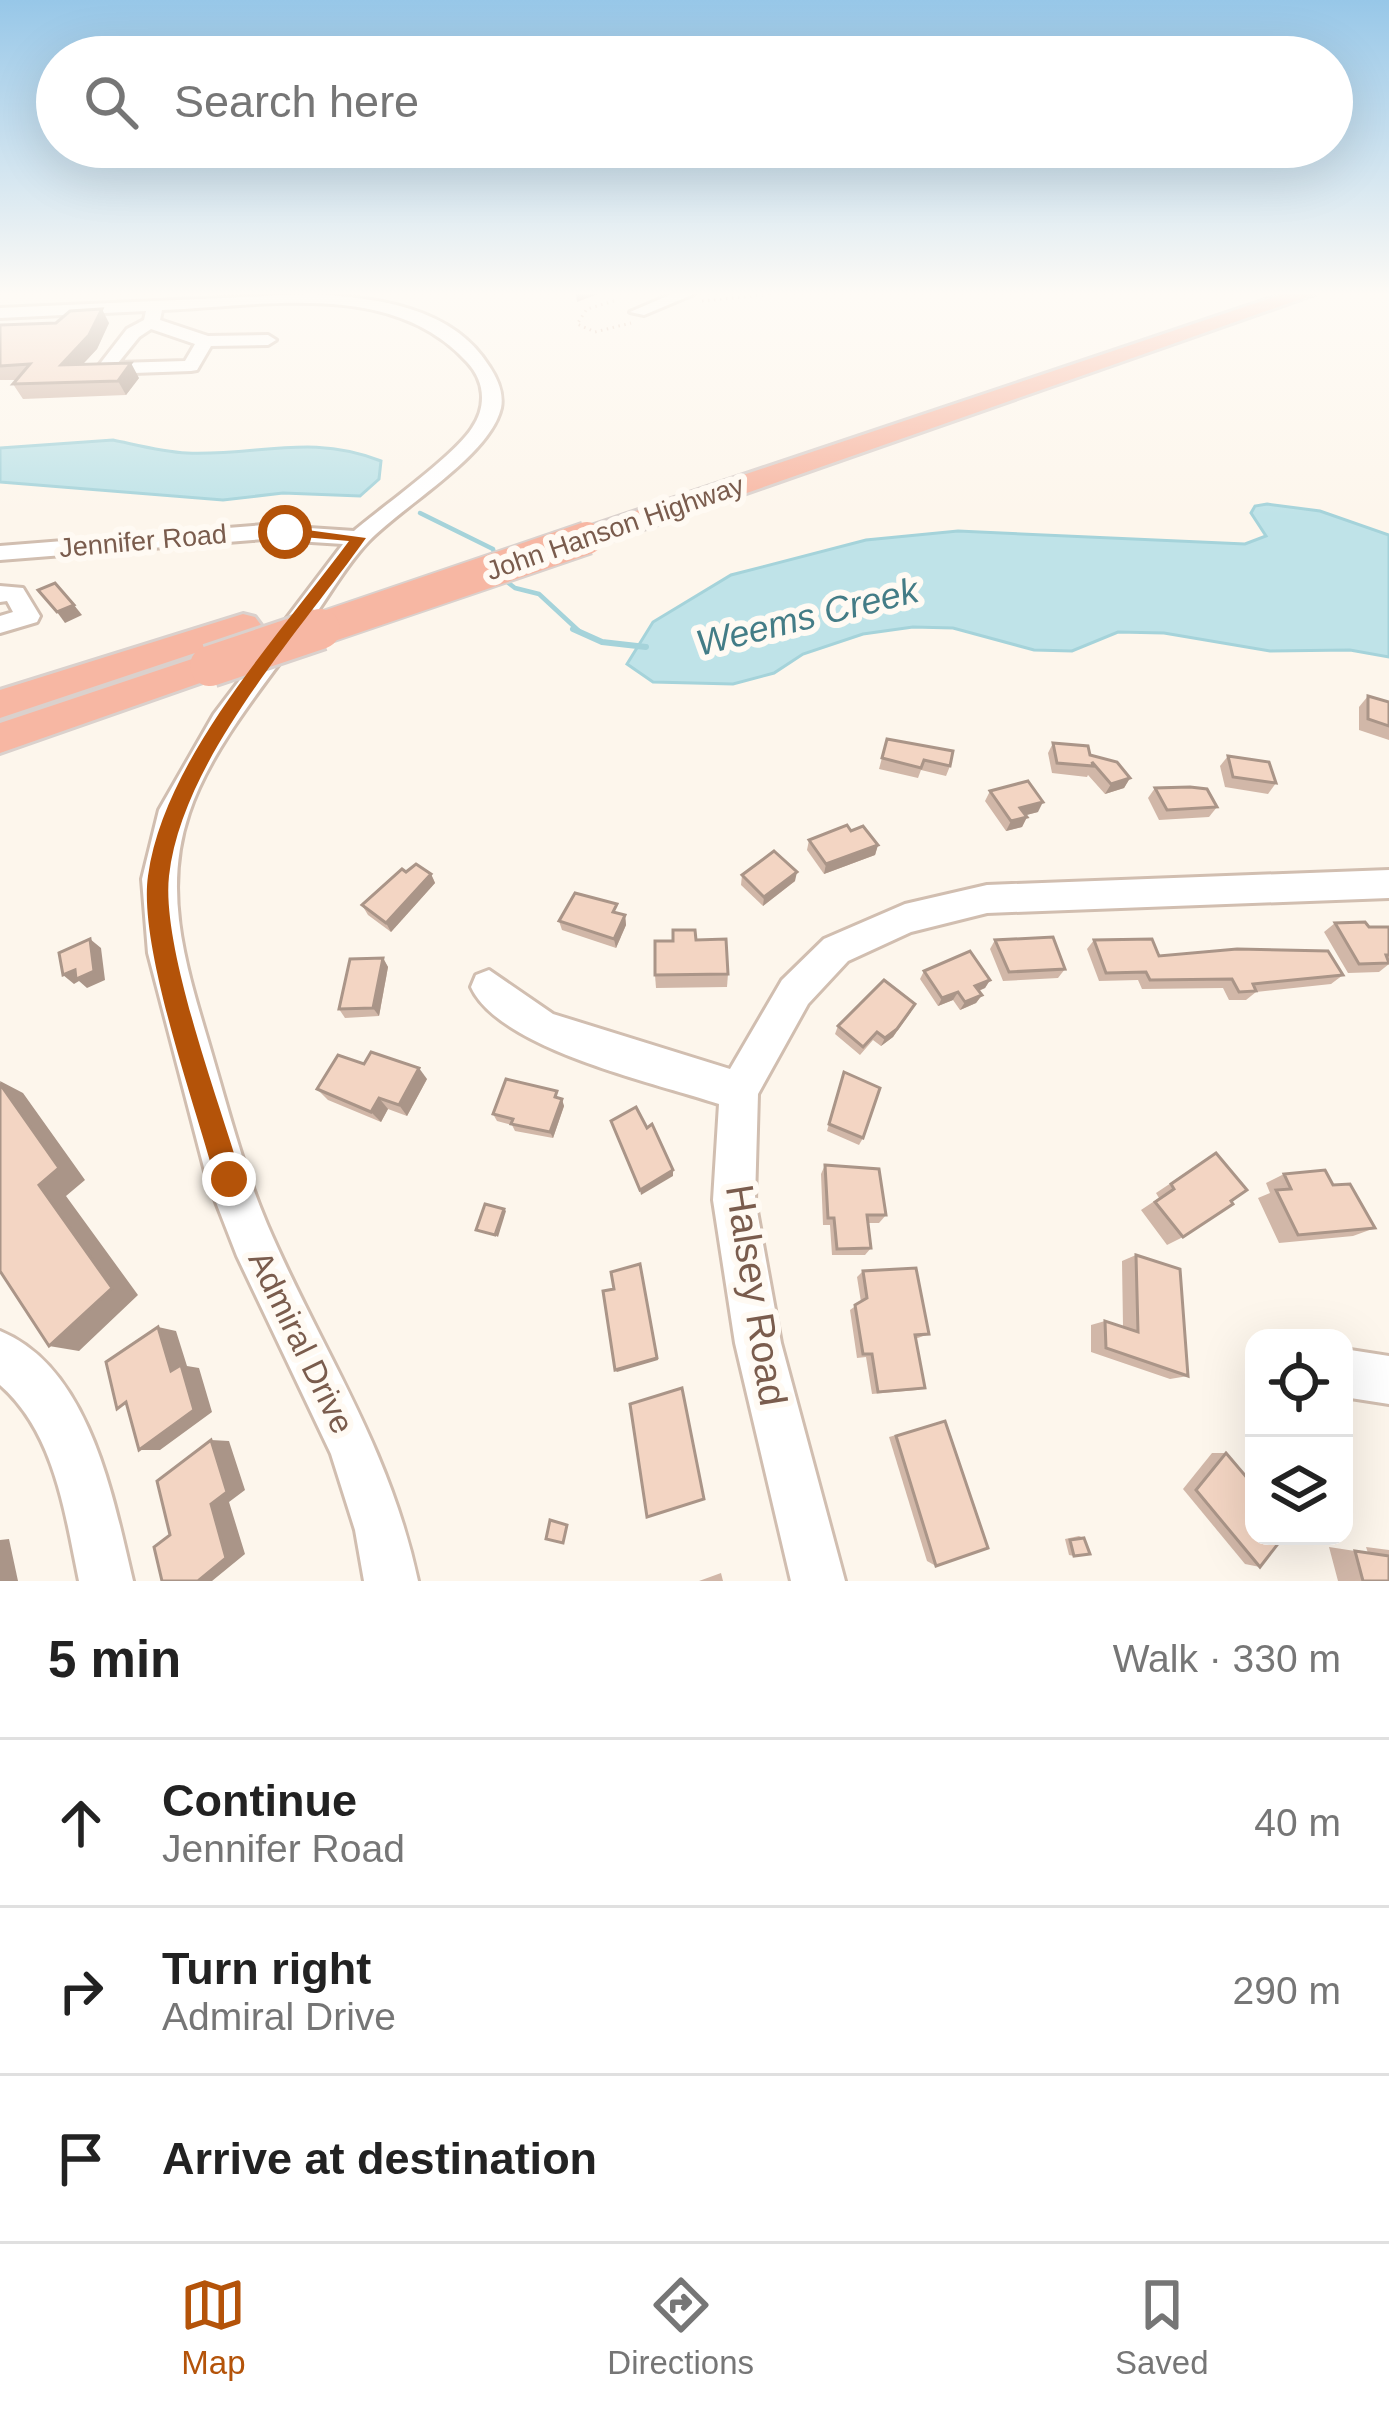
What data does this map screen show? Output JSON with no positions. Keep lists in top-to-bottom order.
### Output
{
  "streets": {
    "highway": ["John Hanson Highway"],
    "street": ["Jennifer Road", "Halsey Road", "Admiral Drive"]
  },
  "crossings": [
    ["Jennifer Road", "Admiral Drive"]
  ],
  "water": ["Weems Creek"],
  "page": {
    "search": "Search here",
    "heading": ["5 min", "Walk · 330 m"],
    "list": [
      ["Continue", "Jennifer Road", "40 m"],
      ["Turn right", "Admiral Drive", "290 m"],
      "Arrive at destination"
    ],
    "nav": ["Map", "Directions", "Saved"]
  }
}
